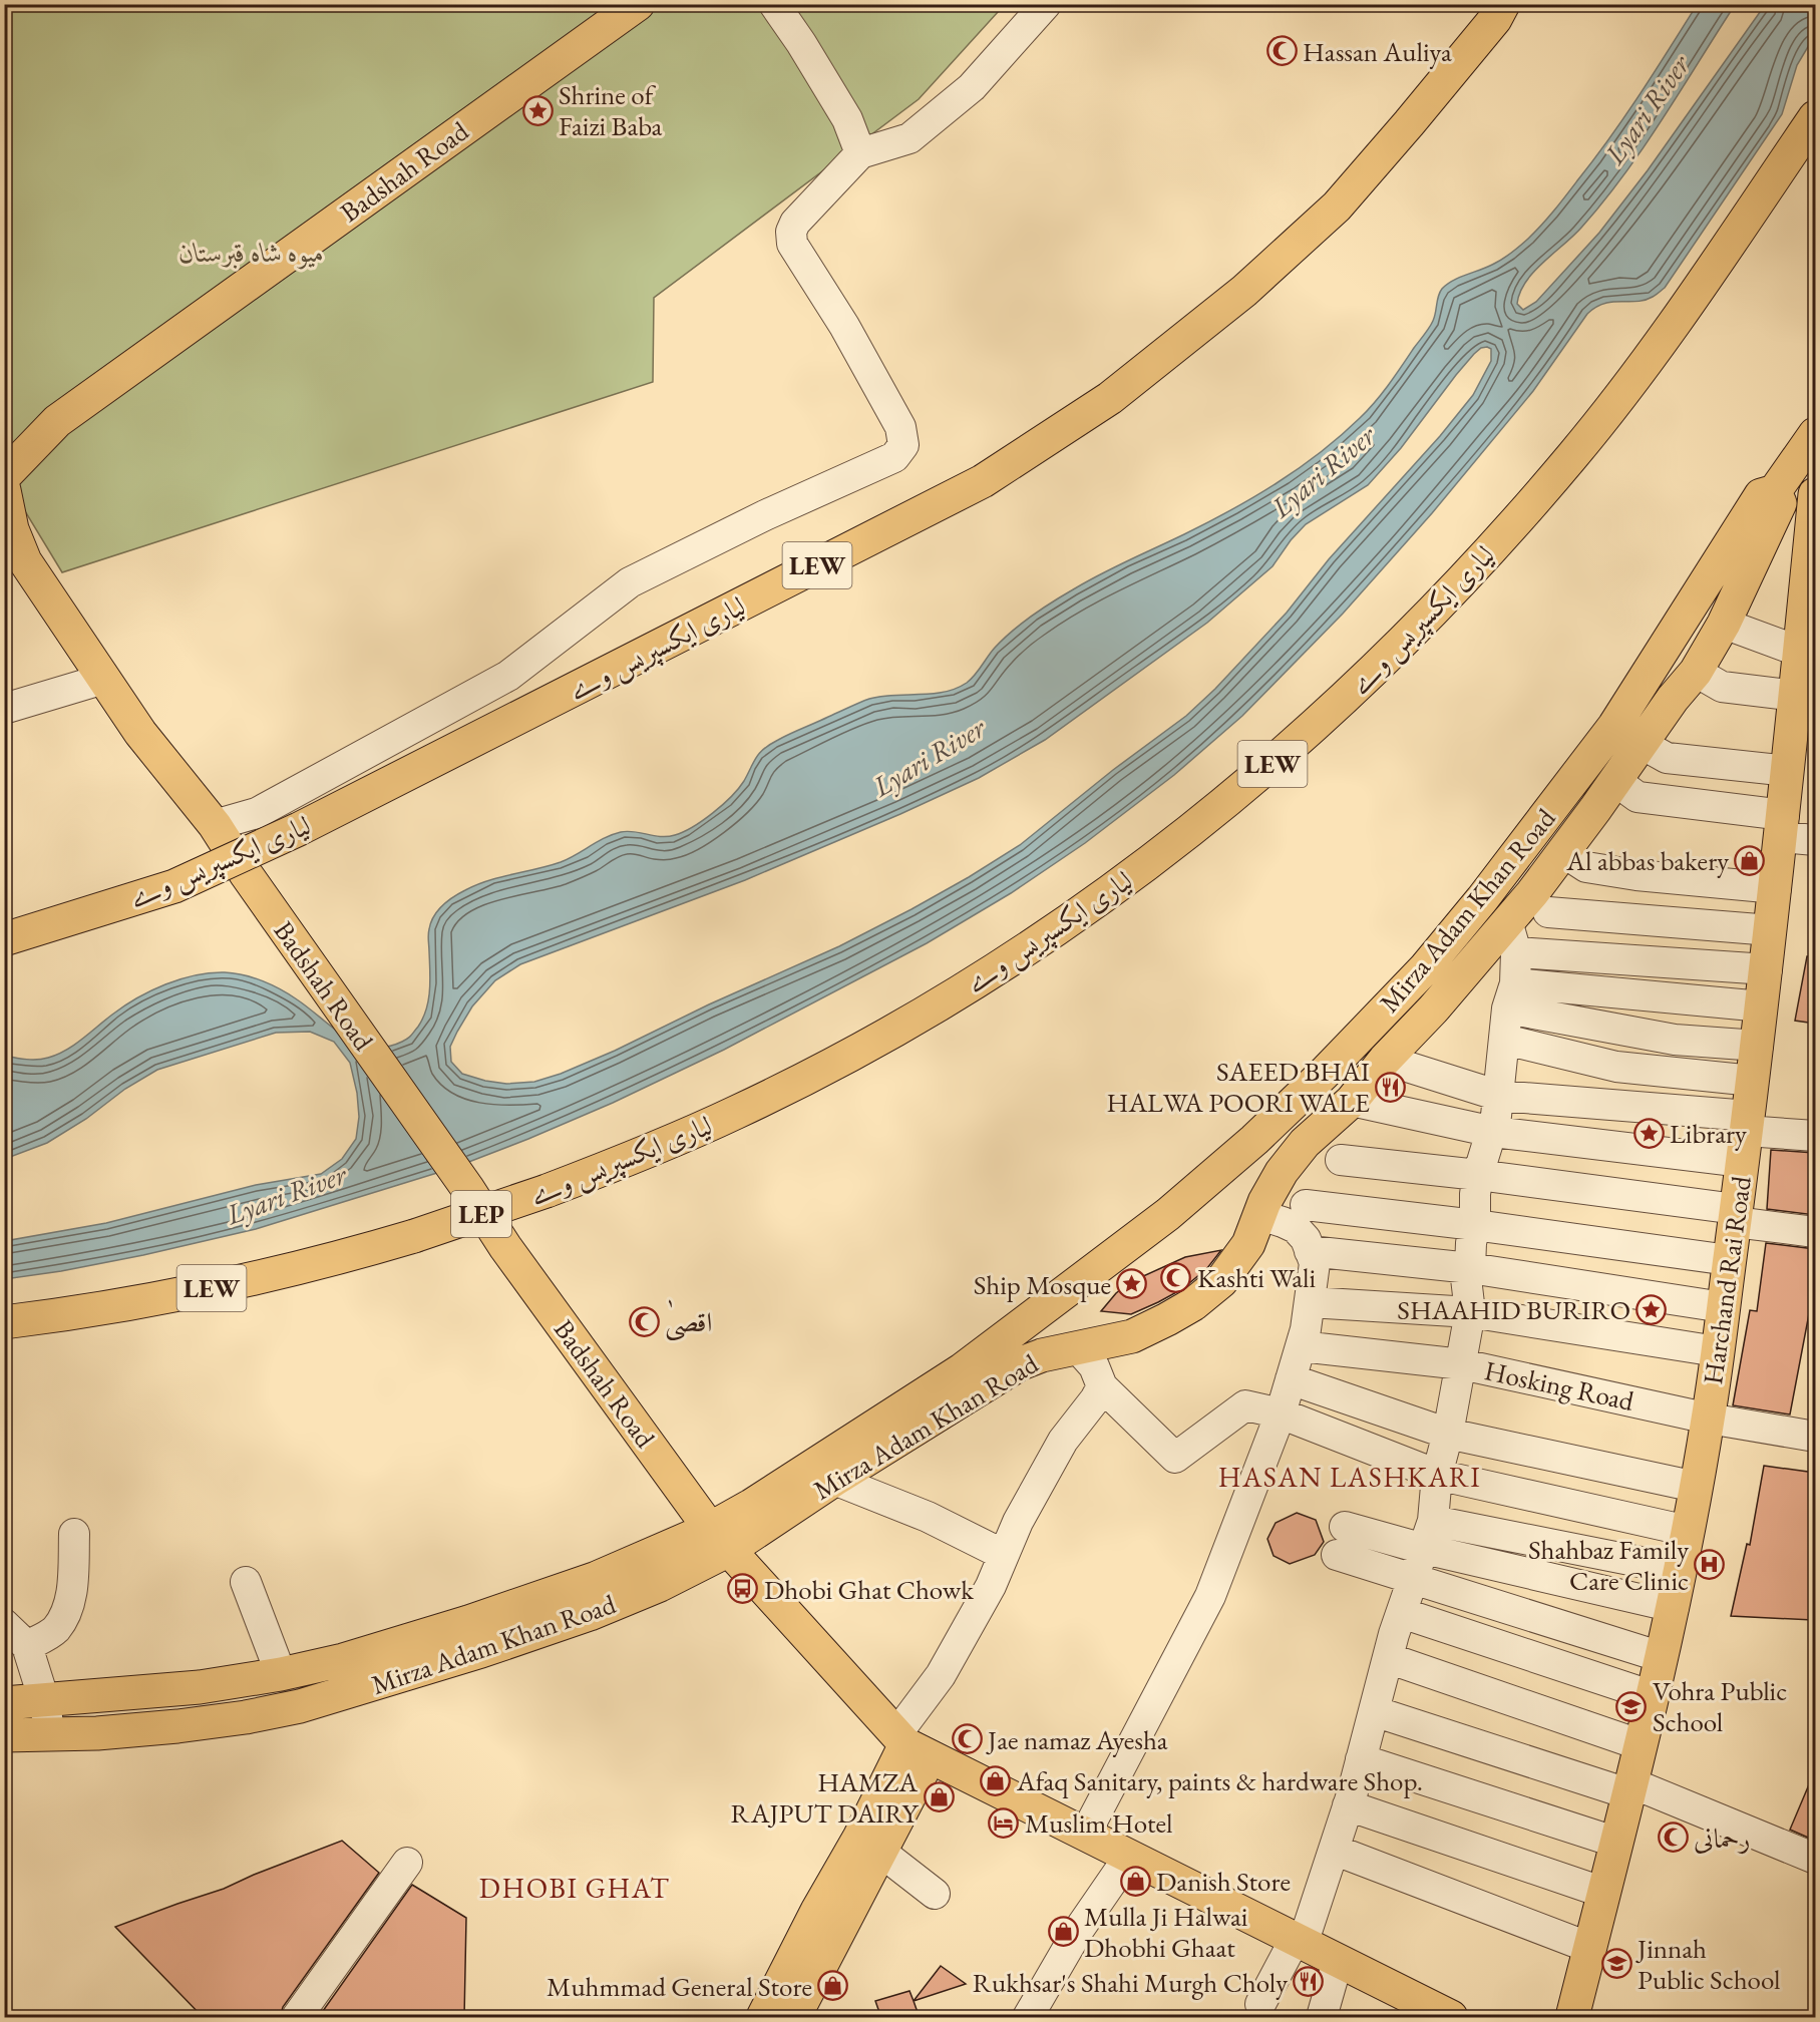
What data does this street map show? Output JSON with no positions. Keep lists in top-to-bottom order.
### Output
{
  "streets": {
    "main road": [
      "Badshah Road",
      "LEW",
      "لیاری ایکسپریس وے",
      "Mirza Adam Khan Road",
      "LEP",
      "Harchand Rai Road"
    ],
    "street": ["Hosking Road"]
  },
  "crossings": [
    ["Badshah Road", "Mirza Adam Khan Road"],
    ["Harchand Rai Road", "Hosking Road"]
  ],
  "districts": ["HASAN LASHKARI", "DHOBI GHAT"],
  "water": ["Lyari River"],
  "parks": ["میوہ شاہ قبرستان"],
  "places": {
    "mosque": [
      "Hassan Auliya",
      "Kashti Wali",
      "اقصیٰ",
      "Jae namaz Ayesha",
      "رحمانی"
    ],
    "place": [
      "Shrine of Faizi Baba",
      "Library",
      "Ship Mosque",
      "SHAAHID BURIRO"
    ],
    "shop": [
      "Al abbas bakery",
      "Afaq Sanitary, paints & hardware Shop.",
      "HAMZA RAJPUT DAIRY",
      "Danish Store",
      "Mulla Ji Halwai Dhobhi Ghaat",
      "Muhmmad General Store"
    ],
    "restaurant": ["SAEED BHAI HALWA POORI WALE", "Rukhsar's Shahi Murgh Choly"],
    "hospital": ["Shahbaz Family Care Clinic"],
    "bus stop": ["Dhobi Ghat Chowk"],
    "school or university": ["Vohra Public School", "Jinnah Public School"],
    "hotel": ["Muslim Hotel"]
  }
}
